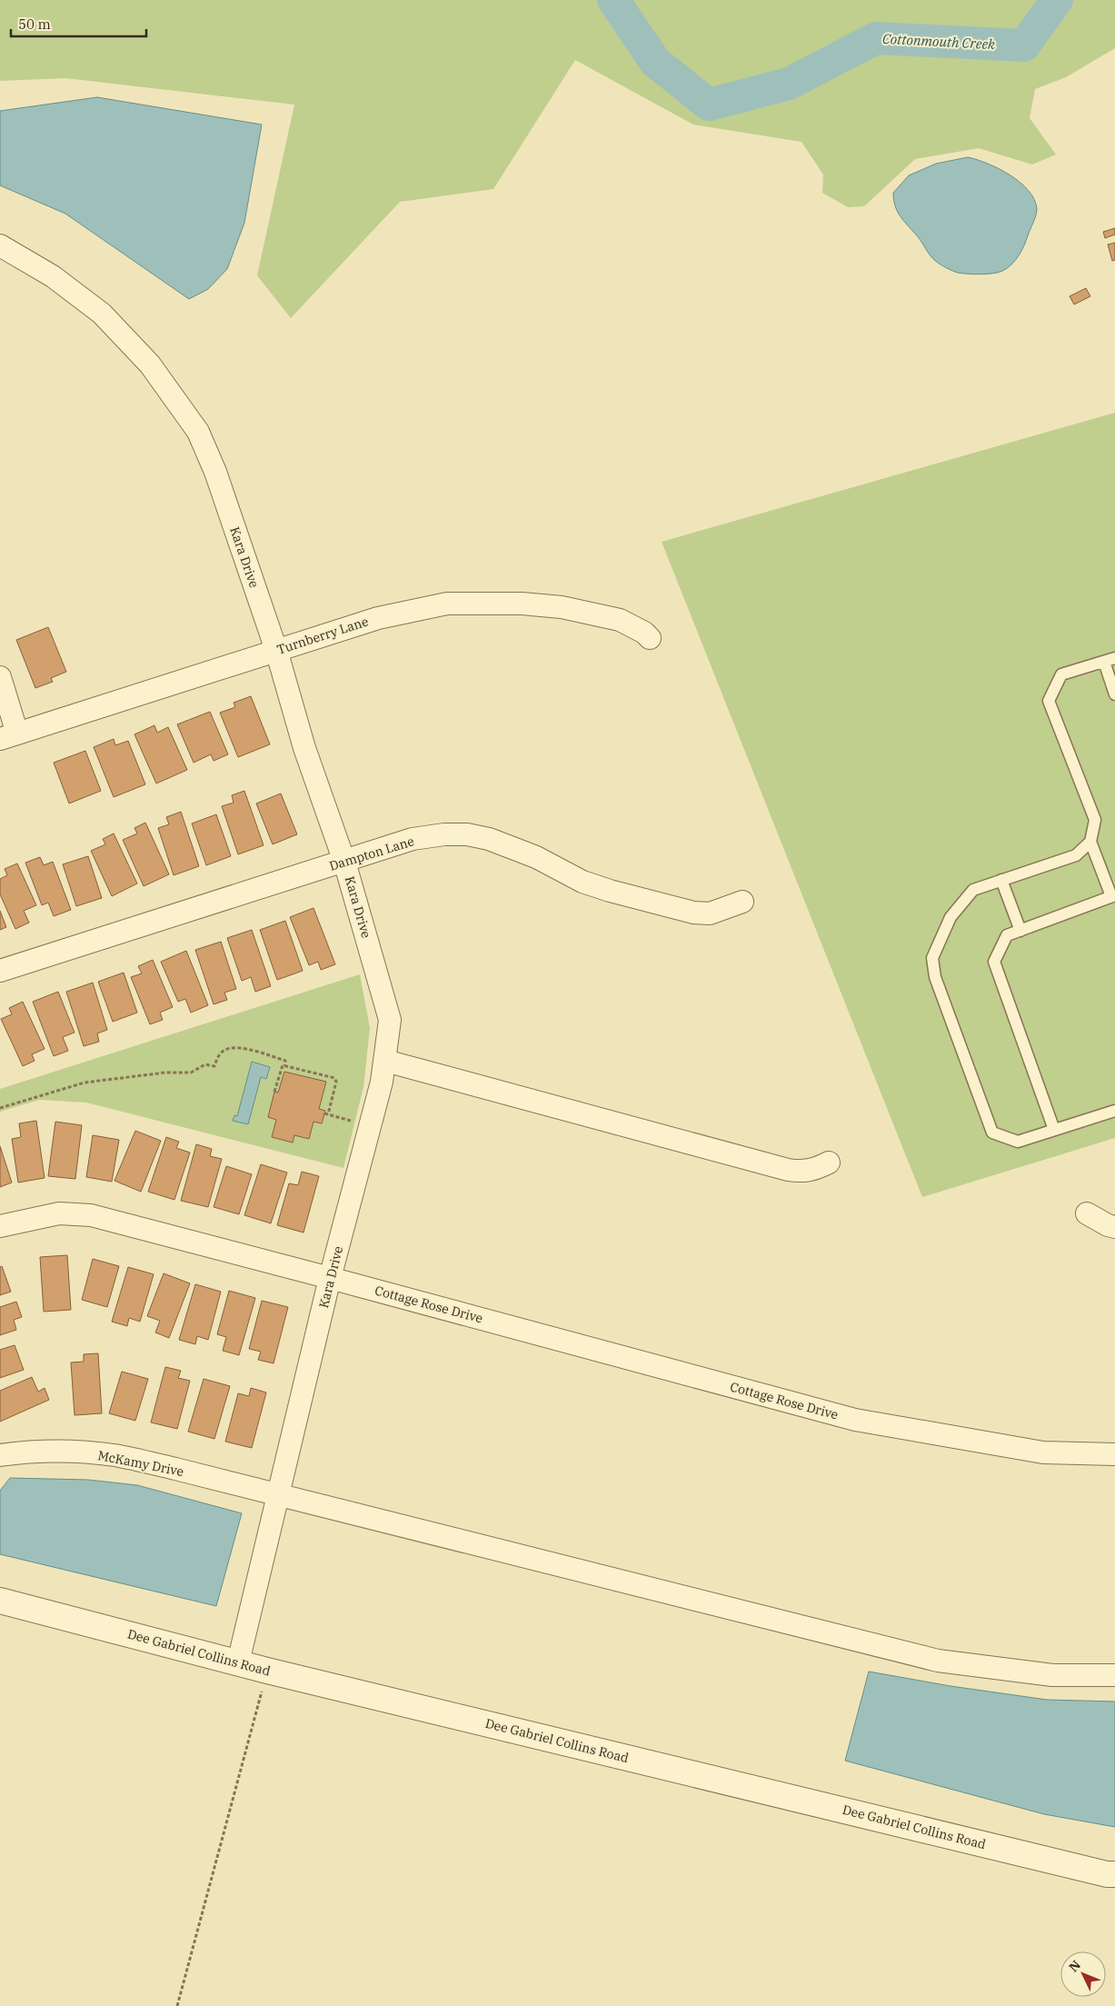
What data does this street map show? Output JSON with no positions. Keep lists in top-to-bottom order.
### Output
{
  "streets": {
    "street": [
      "Kara Drive",
      "Turnberry Lane",
      "Dampton Lane",
      "Cottage Rose Drive",
      "McKamy Drive",
      "Dee Gabriel Collins Road"
    ]
  },
  "crossings": [
    ["Kara Drive", "Turnberry Lane"],
    ["Kara Drive", "Dampton Lane"],
    ["Kara Drive", "Cottage Rose Drive"],
    ["Kara Drive", "McKamy Drive"],
    ["Kara Drive", "Dee Gabriel Collins Road"]
  ],
  "water": ["Cottonmouth Creek"],
  "scale_bar": "50 m",
  "north": "top left"
}
